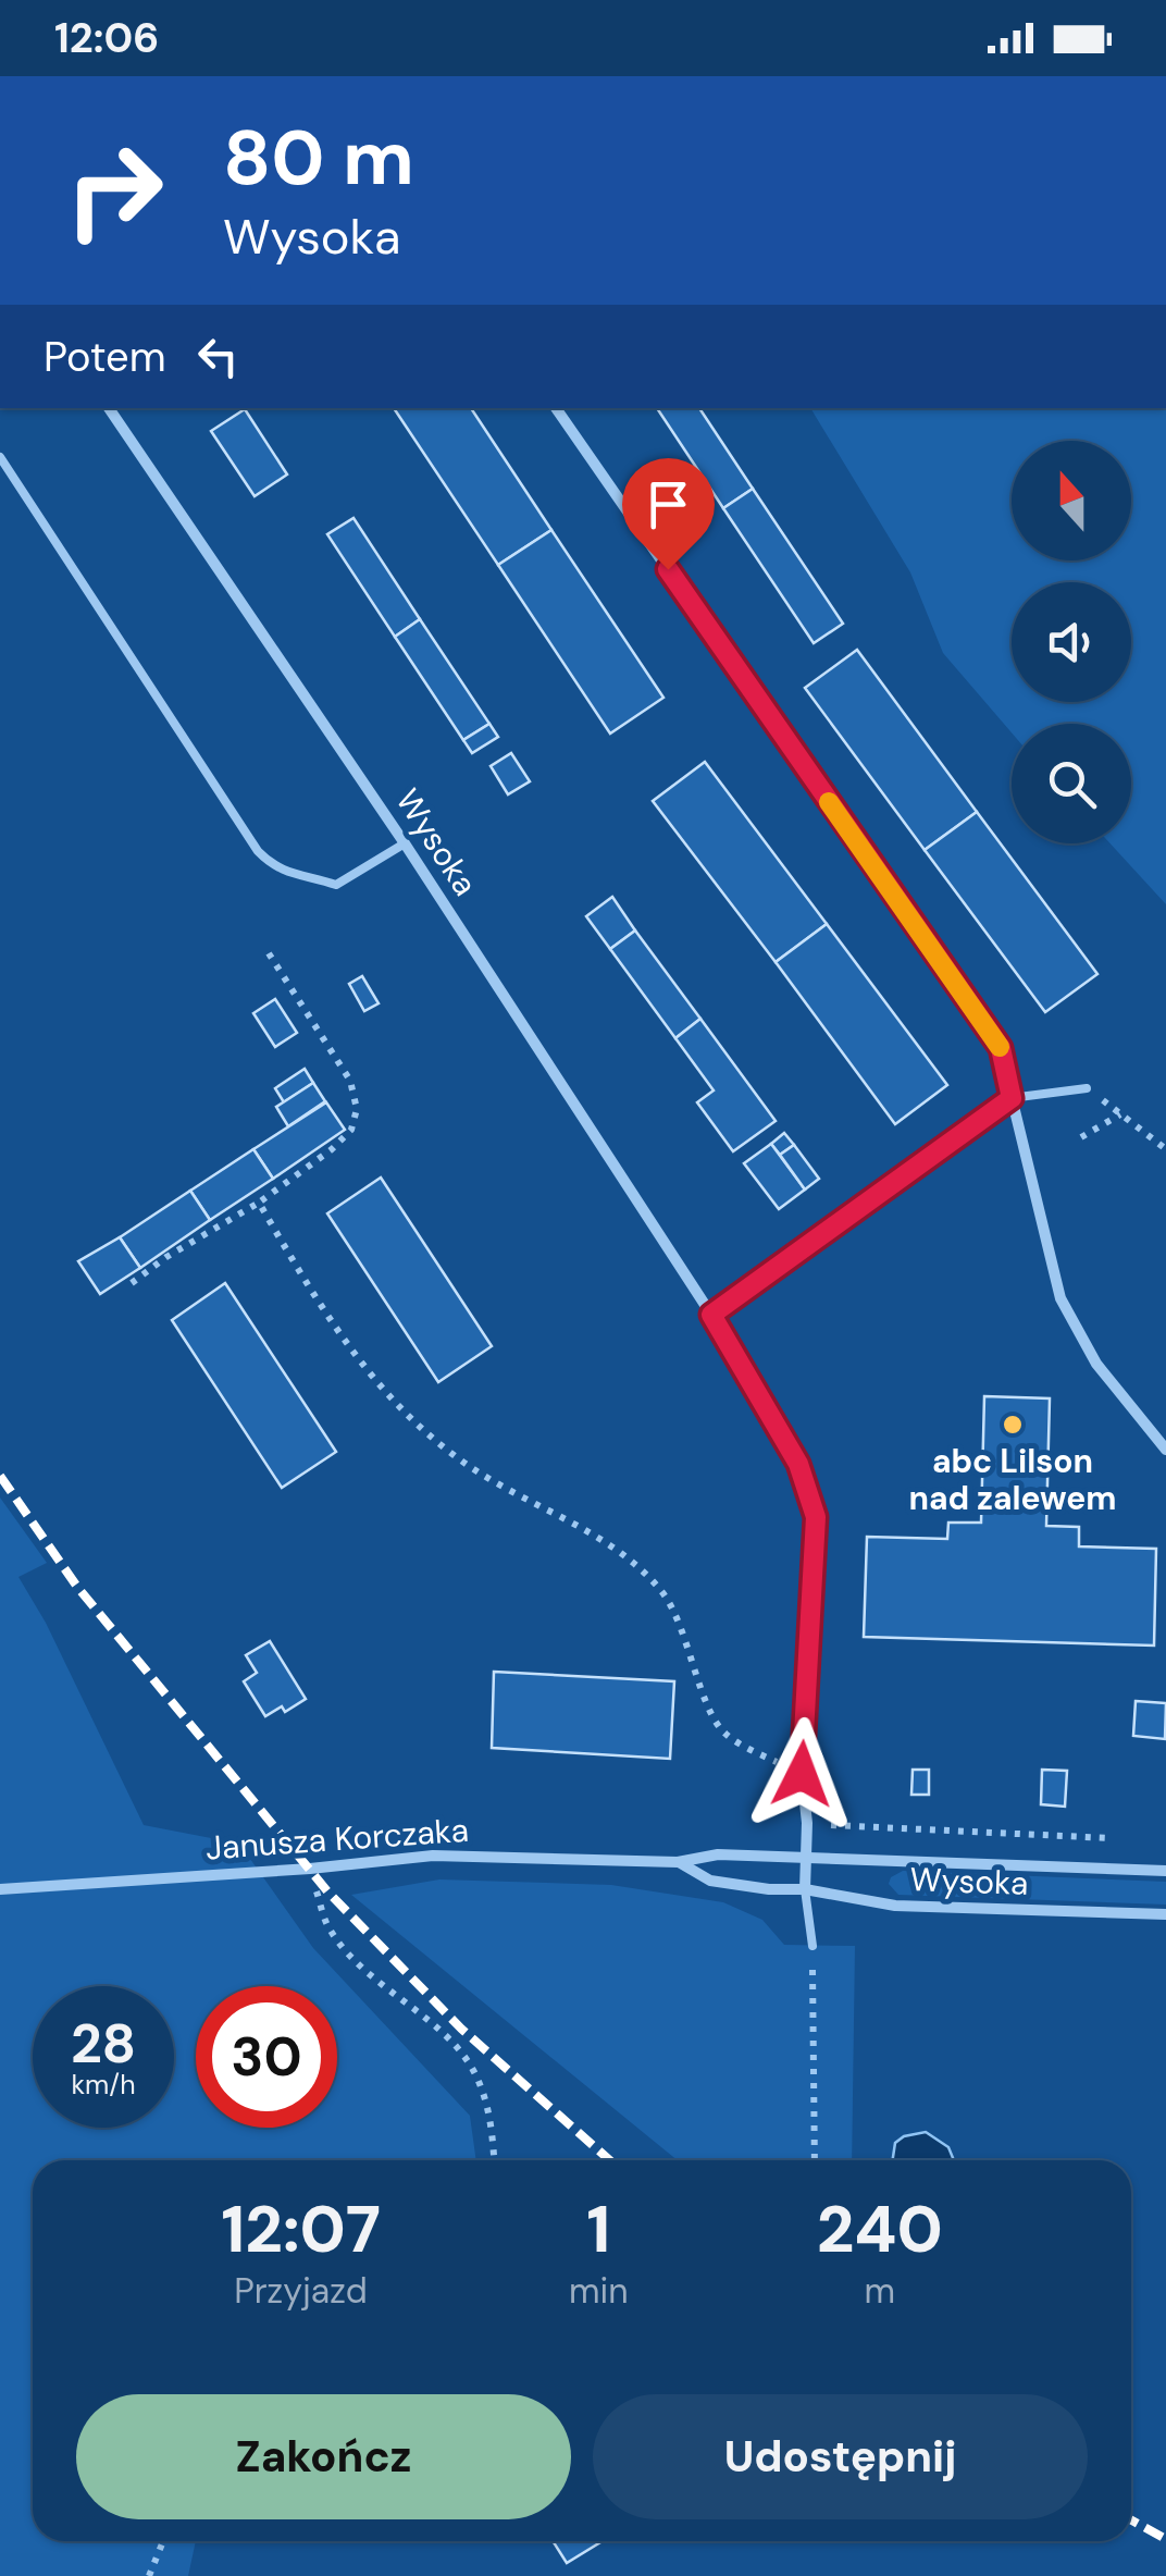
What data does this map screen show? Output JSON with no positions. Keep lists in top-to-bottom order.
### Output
{
  "streets": {
    "street": ["Wysoka", "Janusza Korczaka"]
  },
  "crossings": [
    ["Wysoka", "Janusza Korczaka"]
  ],
  "places": ["abc Lilson nad zalewem"],
  "north": "top",
  "page": {
    "status": "12:06",
    "turn": ["80 m", "Wysoka"],
    "then": "Potem",
    "speed": "28 km/h",
    "limit": "30",
    "eta": [
      "12:07",
      "Przyjazd",
      "1",
      "min",
      "240",
      "m"
    ],
    "buttons": ["Zakończ", "Udostępnij"]
  }
}
